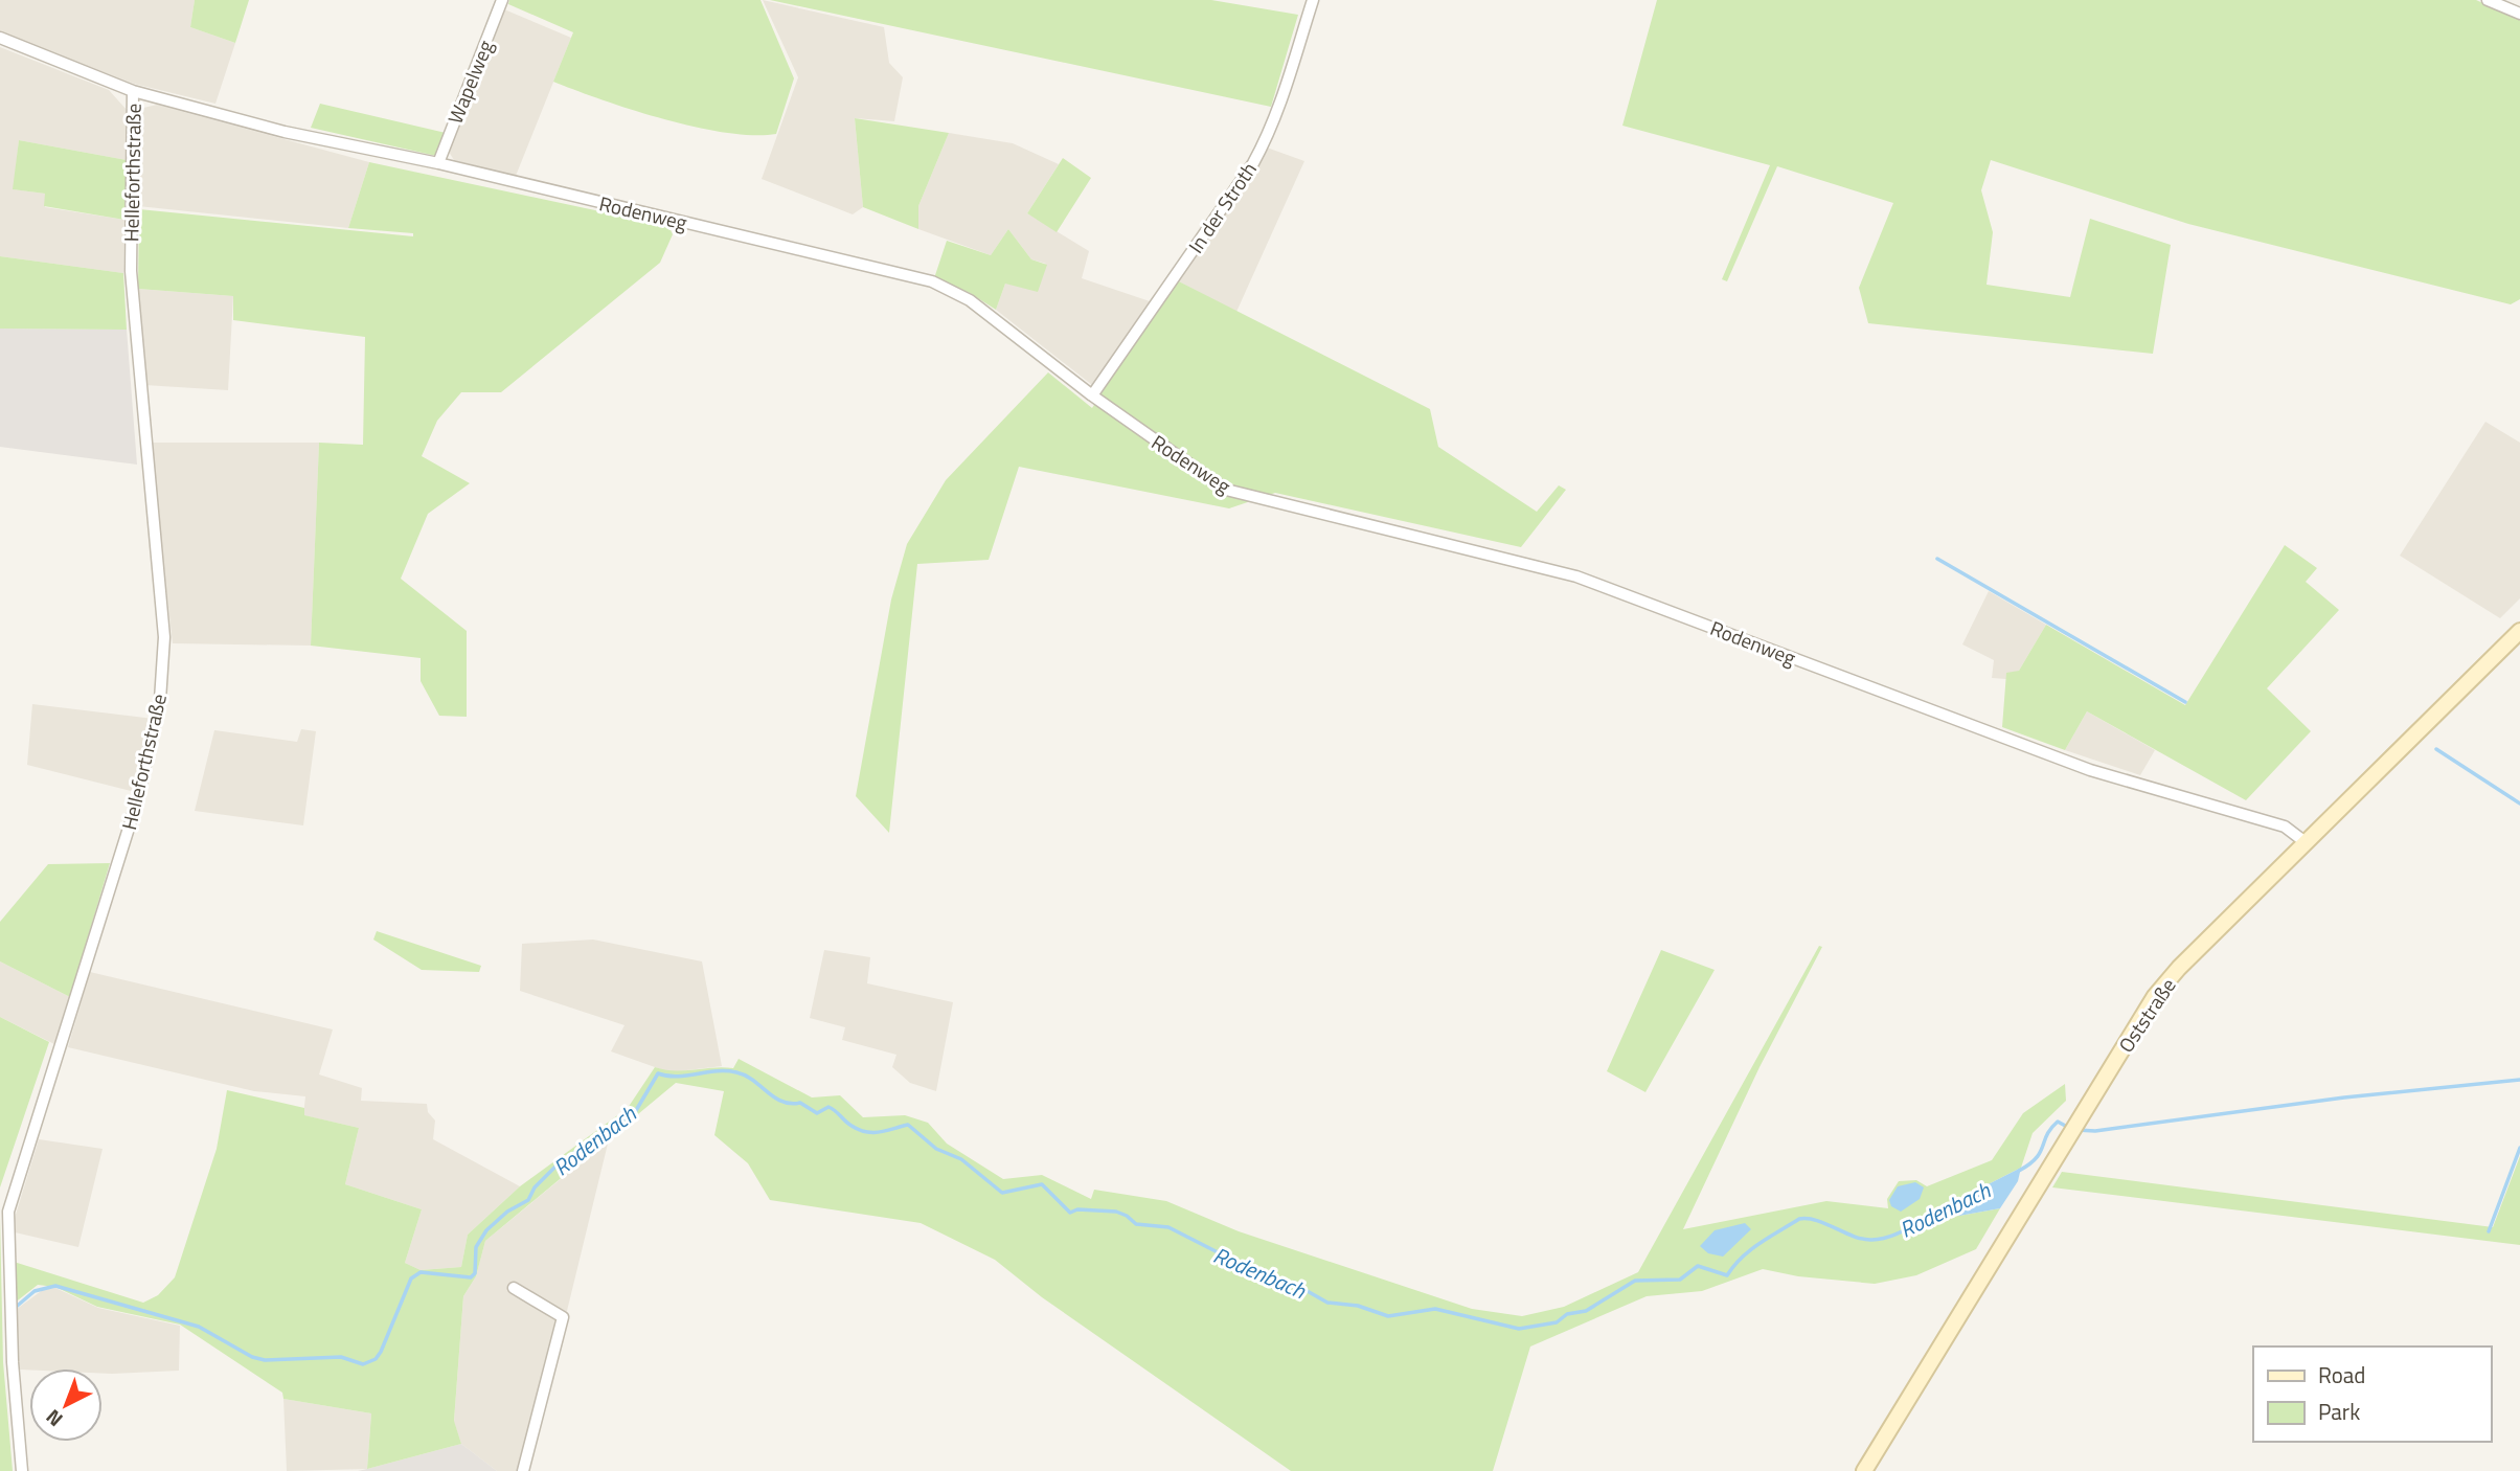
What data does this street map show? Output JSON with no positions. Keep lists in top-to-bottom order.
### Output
{
  "streets": {
    "main road": ["Oststraße"],
    "street": [
      "Wapelweg",
      "Helleforthstraße",
      "In der Stroth",
      "Rodenweg"
    ]
  },
  "crossings": [
    ["Wapelweg", "Rodenweg"],
    ["Helleforthstraße", "Rodenweg"],
    ["In der Stroth", "Rodenweg"],
    ["Rodenweg", "Oststraße"]
  ],
  "water": ["Rodenbach"],
  "legend": ["Road", "Park"],
  "north": "bottom left"
}
